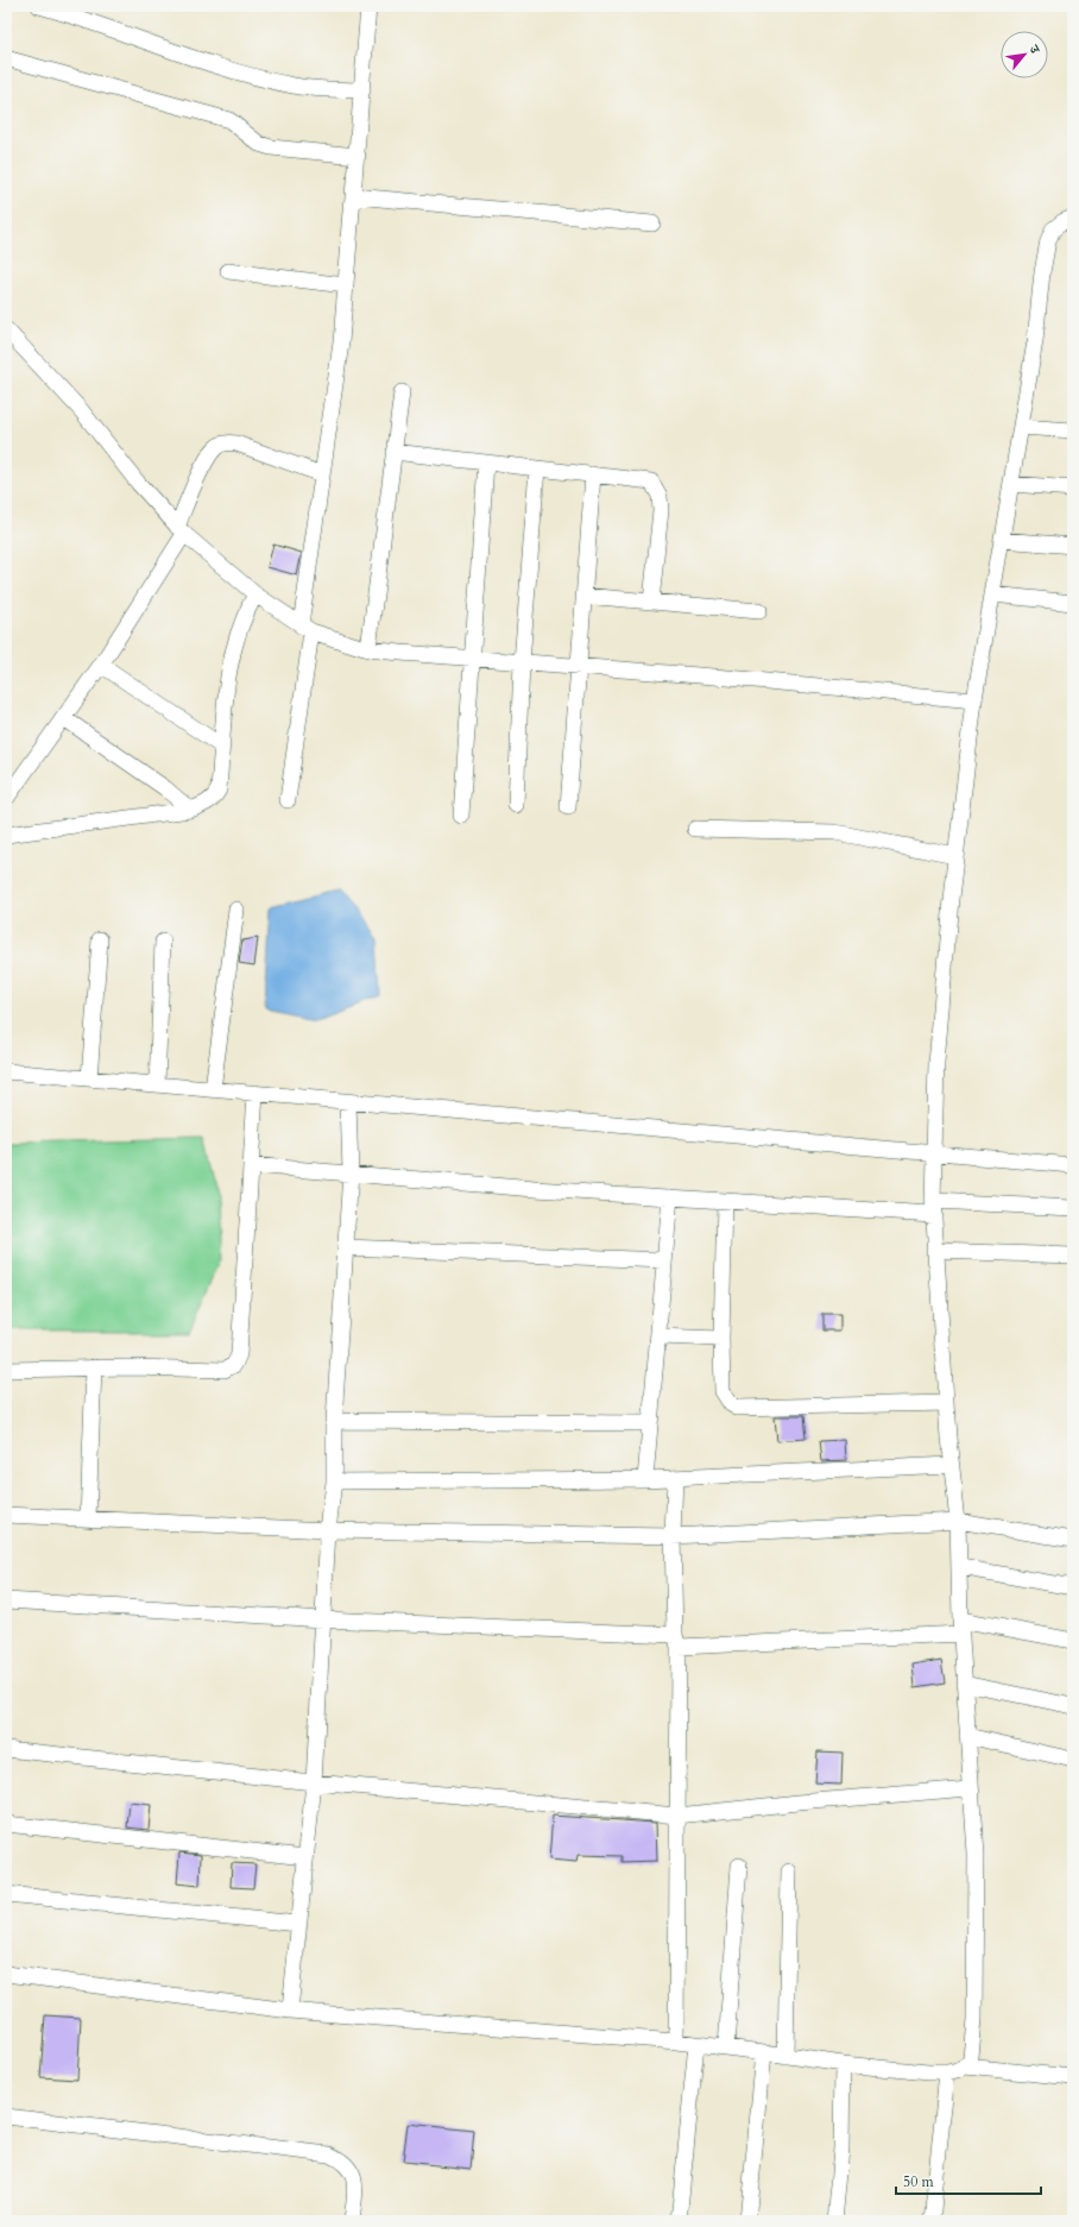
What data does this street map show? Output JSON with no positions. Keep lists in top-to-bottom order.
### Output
{
  "scale_bar": "50 m",
  "north": "top right"
}
